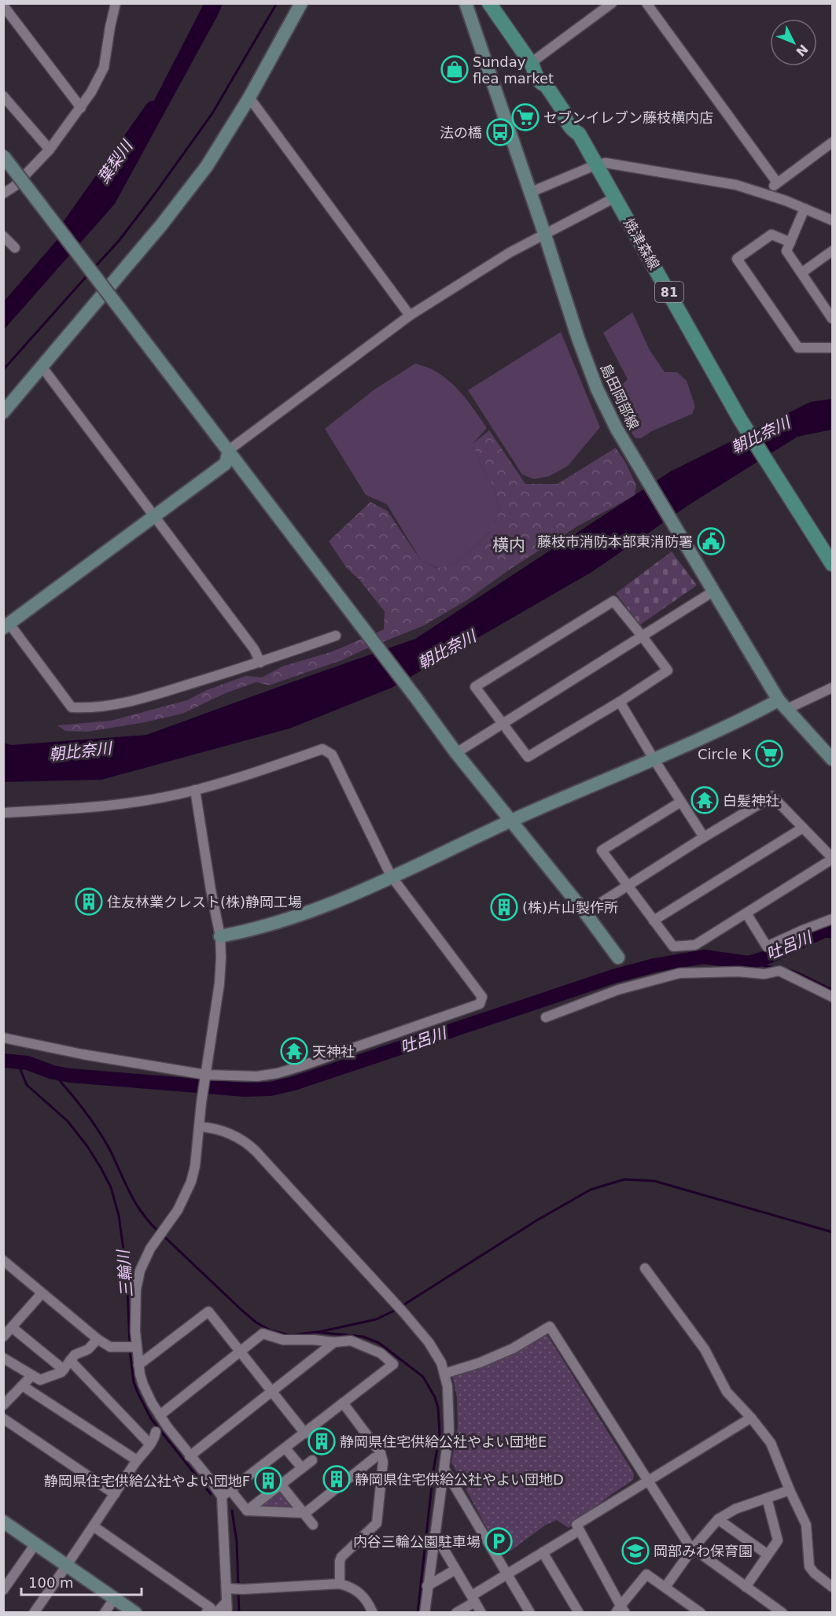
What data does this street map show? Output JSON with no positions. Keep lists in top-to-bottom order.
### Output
{
  "streets": {
    "main road": ["焼津森線", "81"],
    "street": ["島田岡部線"]
  },
  "districts": ["横内"],
  "water": [
    "葉梨川",
    "朝比奈川",
    "吐呂川",
    "三輪川"
  ],
  "places": {
    "shop": ["Sunday flea market"],
    "supermarket": ["セブンイレブン藤枝横内店", "Circle K"],
    "bus stop": ["法の橋"],
    "public building": ["藤枝市消防本部東消防署"],
    "temple": ["白髪神社", "天神社"],
    "building": [
      "住友林業クレスト(株)静岡工場",
      "(株)片山製作所",
      "静岡県住宅供給公社やよい団地E",
      "静岡県住宅供給公社やよい団地D",
      "静岡県住宅供給公社やよい団地F"
    ],
    "parking": ["内谷三輪公園駐車場"],
    "school or university": ["岡部みわ保育園"]
  },
  "scale_bar": "100 m",
  "north": "bottom right"
}
